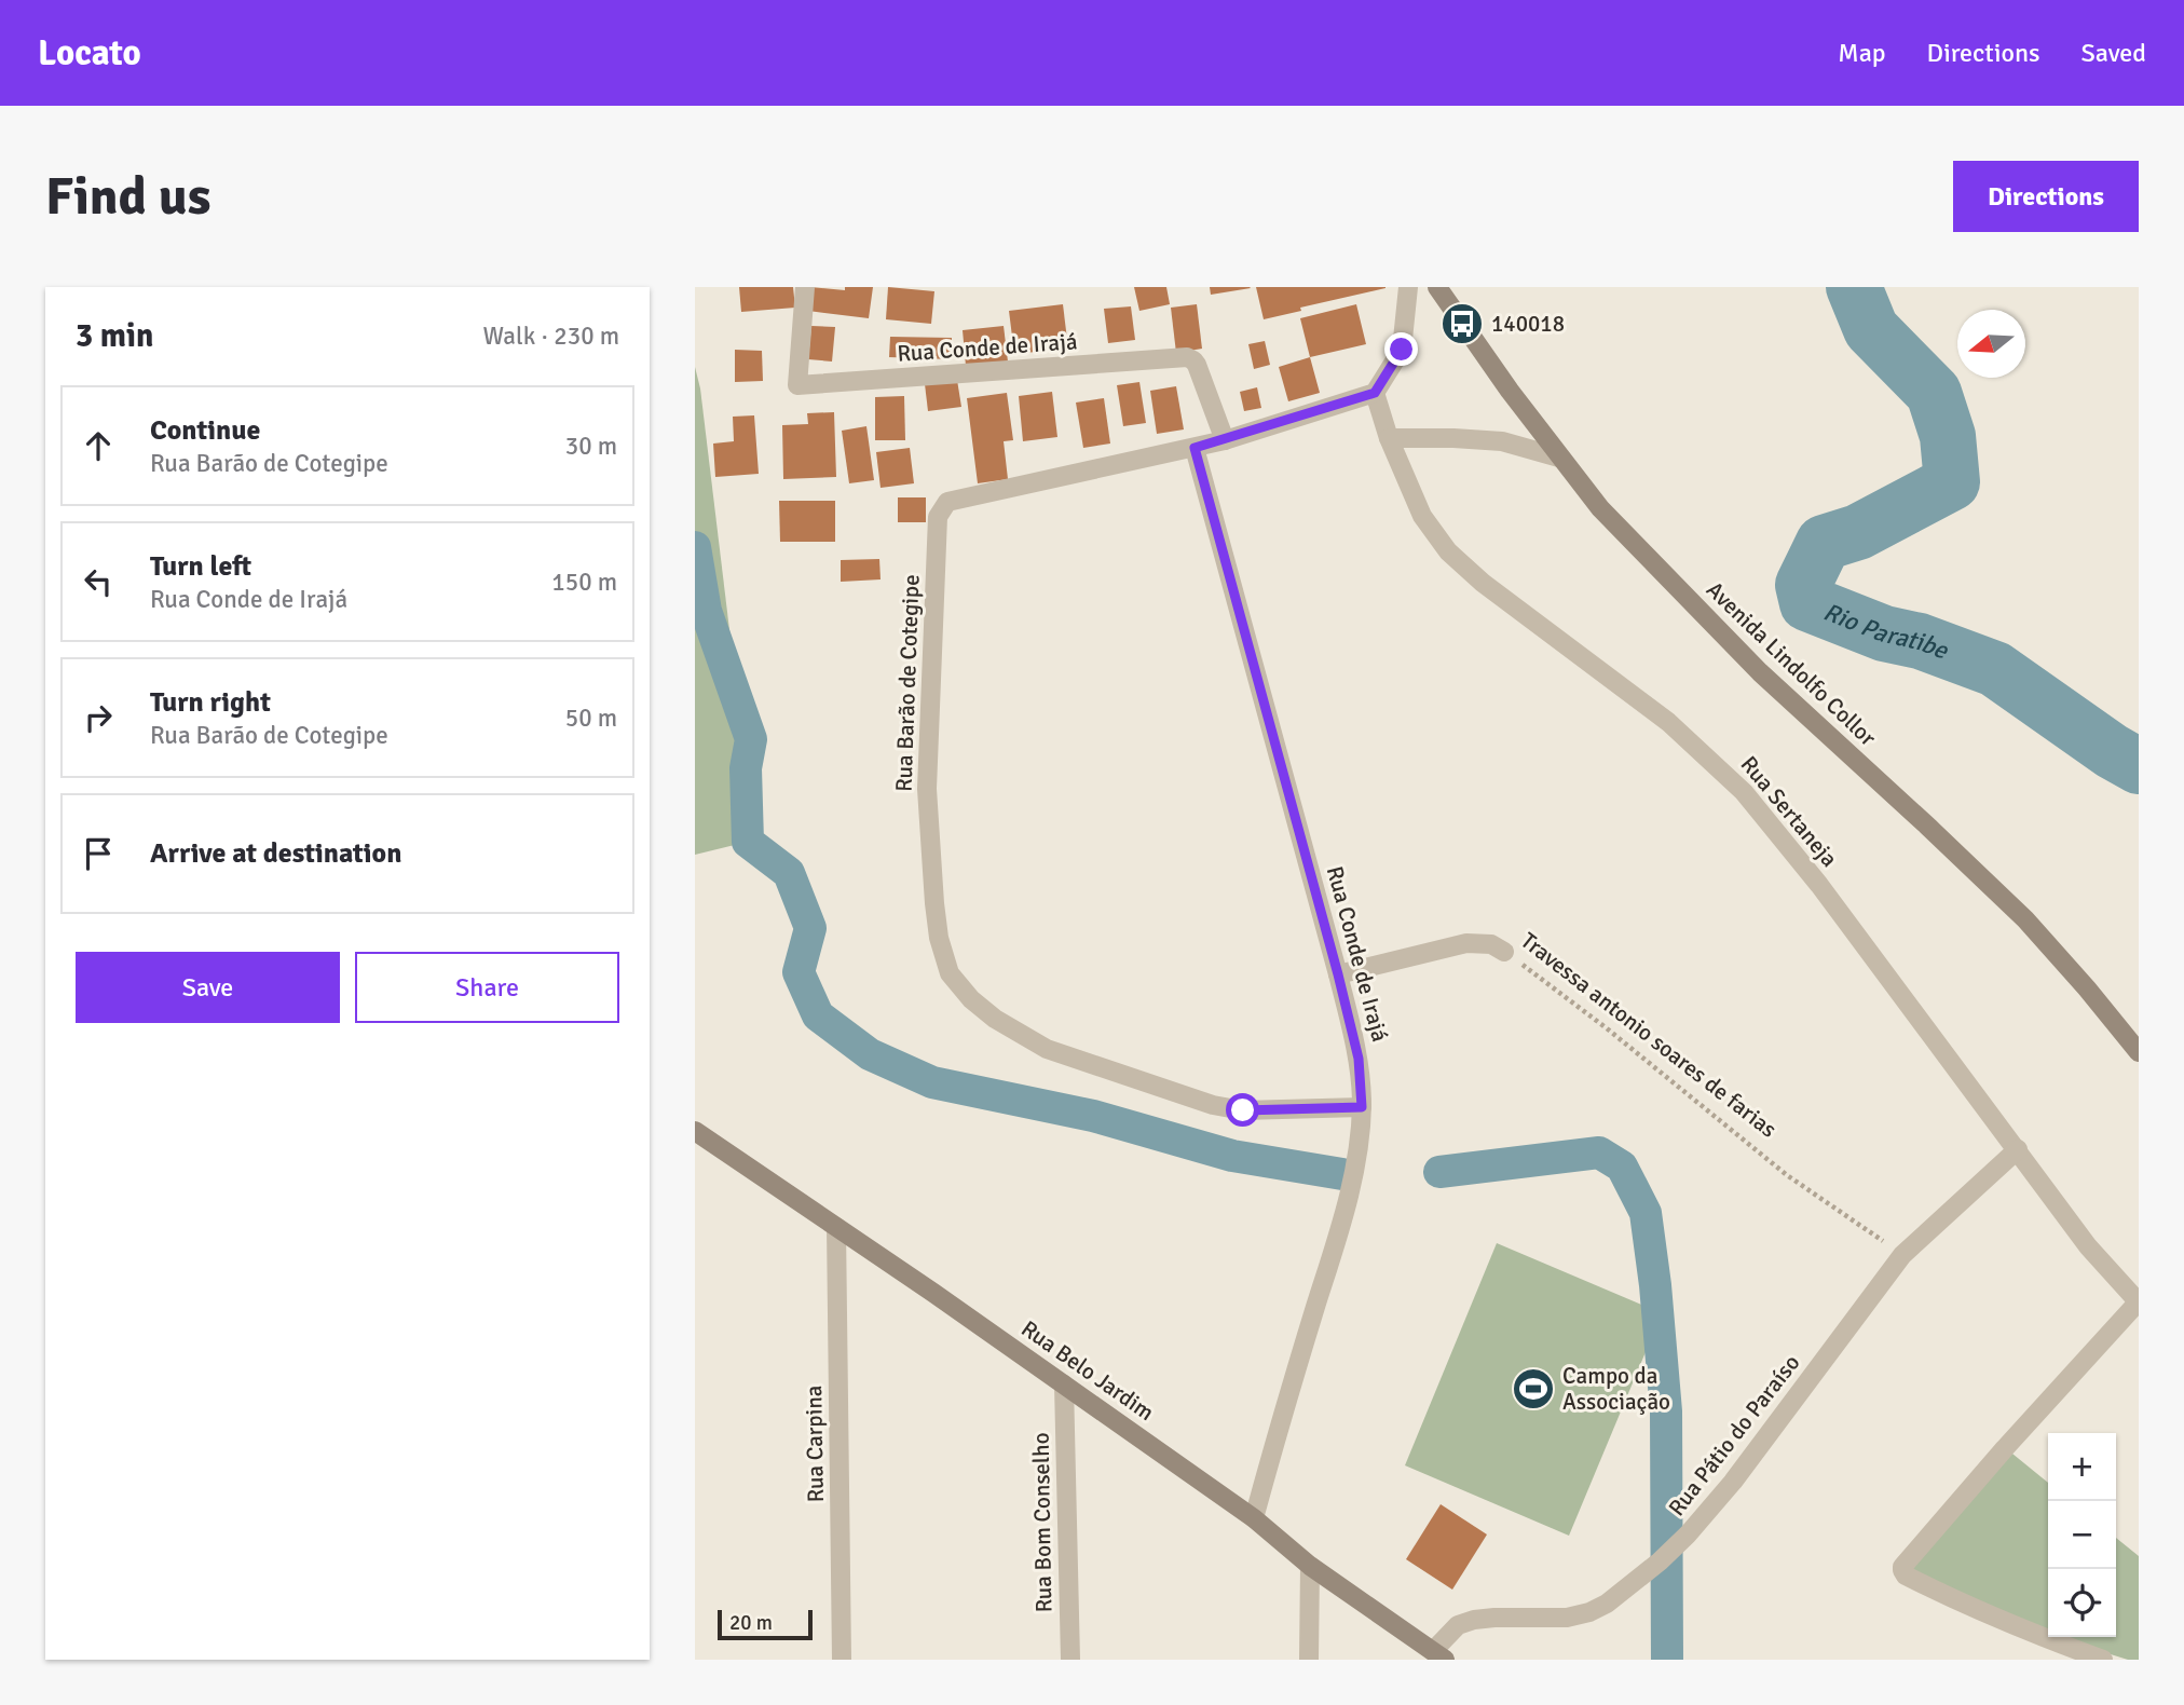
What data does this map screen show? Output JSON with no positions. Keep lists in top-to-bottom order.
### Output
{
  "streets": {
    "main road": ["Avenida Lindolfo Collor", "Rua Belo Jardim"],
    "street": [
      "Rua Conde de Irajá",
      "Rua Barão de Cotegipe",
      "Rua Sertaneja",
      "Travessa antonio soares de farias",
      "Rua Pátio do Paraíso",
      "Rua Carpina",
      "Rua Bom Conselho"
    ]
  },
  "crossings": [
    ["Rua Conde de Irajá", "Rua Barão de Cotegipe"],
    ["Rua Conde de Irajá", "Travessa antonio soares de farias"],
    ["Rua Conde de Irajá", "Rua Belo Jardim"],
    ["Rua Barão de Cotegipe", "Rua Sertaneja"],
    ["Rua Sertaneja", "Rua Pátio do Paraíso"],
    ["Travessa antonio soares de farias", "Rua Pátio do Paraíso"],
    ["Rua Belo Jardim", "Rua Pátio do Paraíso"],
    ["Rua Belo Jardim", "Rua Carpina"],
    ["Rua Belo Jardim", "Rua Bom Conselho"]
  ],
  "water": ["Rio Paratibe"],
  "places": {
    "bus stop": ["140018"],
    "sports": ["Campo da Associação"]
  },
  "scale_bar": "20 m",
  "north": "left",
  "page": {
    "header": "Locato",
    "nav": ["Map", "Directions", "Saved"],
    "buttons": [
      "Directions",
      ["Save", "Share"]
    ],
    "title": "Find us",
    "heading": ["3 min", "Walk · 230 m"],
    "list": [
      ["Continue", "Rua Barão de Cotegipe", "30 m"],
      ["Turn left", "Rua Conde de Irajá", "150 m"],
      ["Turn right", "Rua Barão de Cotegipe", "50 m"],
      "Arrive at destination"
    ],
    "map_buttons": ["+", "−"],
    "scale": "20 m"
  }
}
